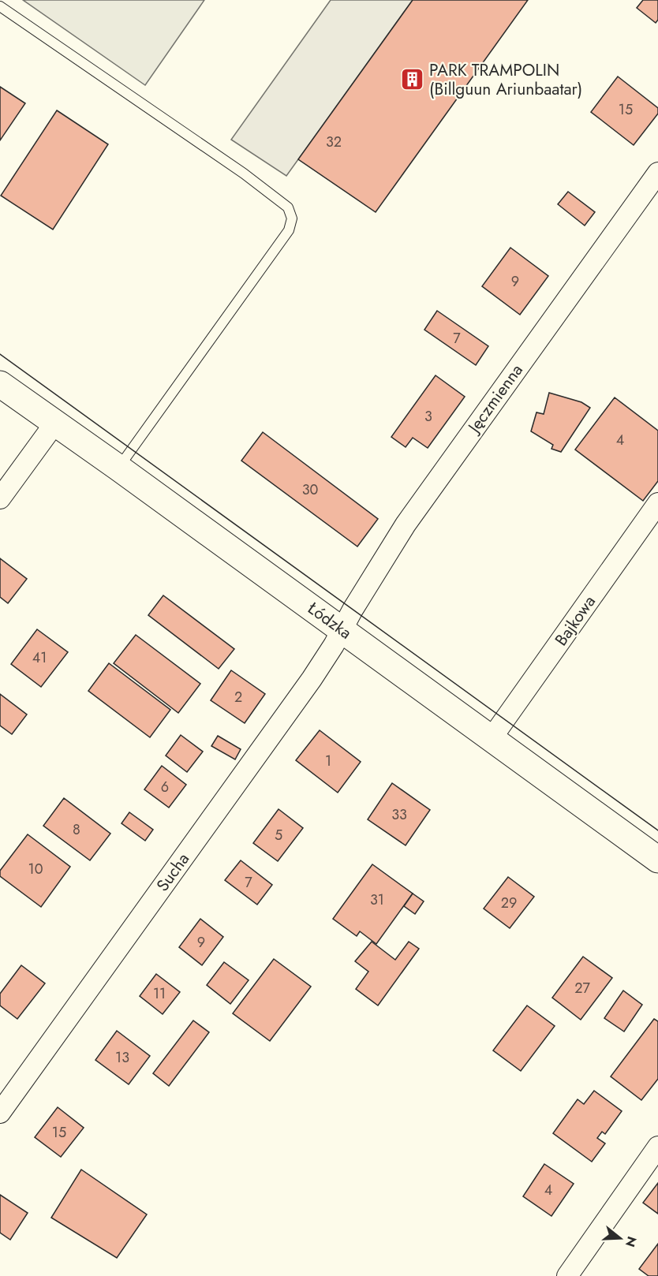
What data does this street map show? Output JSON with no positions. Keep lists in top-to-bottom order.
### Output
{
  "streets": {
    "main road": ["Łódzka"],
    "street": ["Jęczmienna", "Bajkowa", "Sucha"]
  },
  "crossings": [
    ["Jęczmienna", "Łódzka"],
    ["Jęczmienna", "Sucha"],
    ["Łódzka", "Bajkowa"],
    ["Łódzka", "Sucha"]
  ],
  "places": {
    "building": ["PARK TRAMPOLIN (Billguun Ariunbaatar)"]
  },
  "house_numbers": [
    "15",
    "32",
    "9",
    "7",
    "3",
    "4",
    "30",
    "41",
    "2",
    "1",
    "6",
    "33",
    "8",
    "5",
    "10",
    "7",
    "31",
    "29",
    "9",
    "27",
    "11",
    "13",
    "15",
    "4"
  ],
  "north": "right"
}
